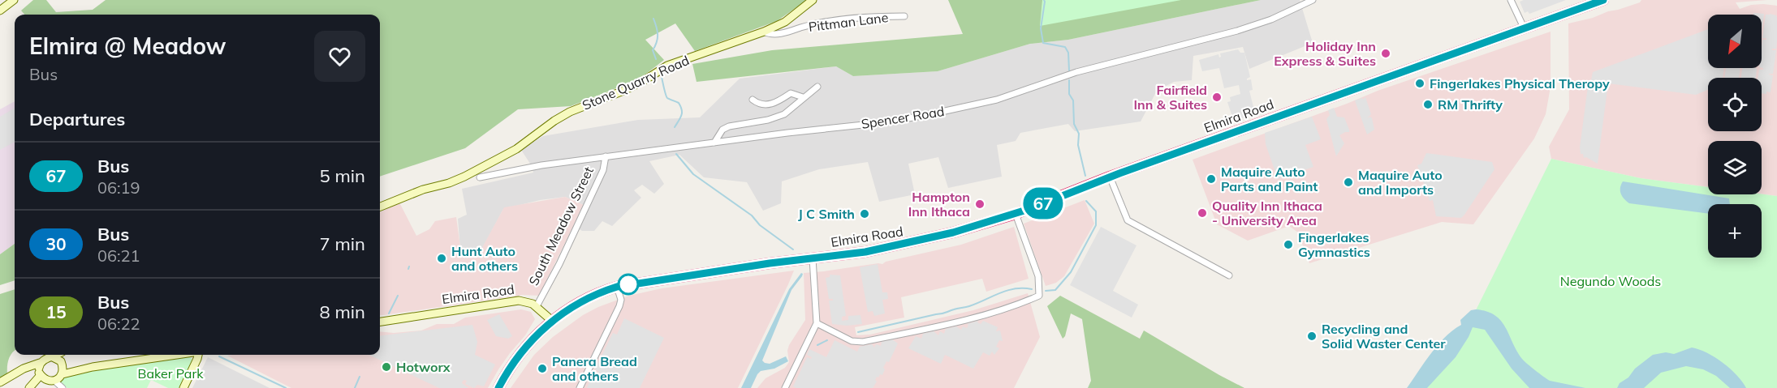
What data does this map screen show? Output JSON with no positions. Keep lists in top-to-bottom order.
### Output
{
  "streets": {
    "highway": ["Elmira Road"],
    "street": [
      "Pittman Lane",
      "Stone Quarry Road",
      "Spencer Road",
      "South Meadow Street"
    ]
  },
  "crossings": [
    ["Pittman Lane", "Stone Quarry Road"],
    ["Elmira Road", "South Meadow Street"],
    ["Spencer Road", "South Meadow Street"]
  ],
  "parks": ["Negundo Woods", "Baker Park"],
  "places": [
    "Holiday Inn Express & Suites",
    "Fingerlakes Physical Theropy",
    "Fairfield Inn & Suites",
    "RM Thrifty",
    "Maquire Auto Parts and Paint",
    "Maquire Auto and Imports",
    "Hampton Inn Ithaca",
    "Quality Inn Ithaca - University Area",
    "J C Smith",
    "Fingerlakes Gymnastics",
    "Hunt Auto and others",
    "Recycling and Solid Waster Center",
    "Hotworx",
    "Panera Bread and others"
  ],
  "lines": ["bus line 67"],
  "north": "bottom left",
  "page": {
    "on_map": "67",
    "map_buttons": "+",
    "heading": [
      ["Elmira @ Meadow", "Bus"],
      "Departures"
    ],
    "list": [
      {
        "mark": "67",
        "name": "Bus",
        "note": "06:19",
        "value": "5 min"
      },
      {
        "mark": "30",
        "name": "Bus",
        "note": "06:21",
        "value": "7 min"
      },
      {
        "mark": "15",
        "name": "Bus",
        "note": "06:22",
        "value": "8 min"
      }
    ]
  }
}
